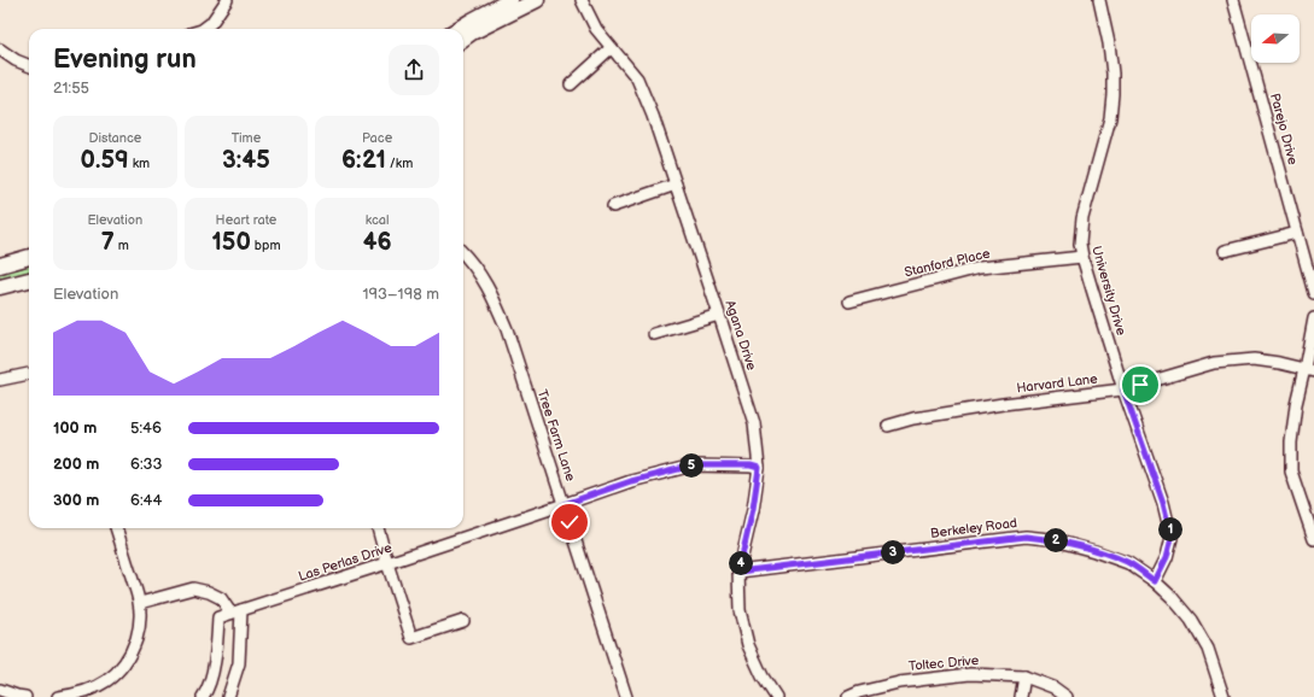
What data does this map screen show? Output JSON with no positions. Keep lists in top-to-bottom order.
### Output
{
  "streets": {
    "street": [
      "Parejo Drive",
      "Stanford Place",
      "University Drive",
      "Agana Drive",
      "Harvard Lane",
      "Tree Farm Lane",
      "Berkeley Road",
      "Las Perlas Drive",
      "Toltec Drive"
    ]
  },
  "crossings": [
    ["Stanford Place", "University Drive"],
    ["University Drive", "Harvard Lane"],
    ["University Drive", "Berkeley Road"],
    ["Agana Drive", "Berkeley Road"],
    ["Agana Drive", "Las Perlas Drive"],
    ["Tree Farm Lane", "Las Perlas Drive"]
  ],
  "north": "left",
  "page": {
    "heading": ["Evening run", "21:55"],
    "stats": [
      ["Distance", "0.59 km"],
      ["Time", "3:45"],
      ["Pace", "6:21 /km"],
      ["Elevation", "7 m"],
      ["Heart rate", "150 bpm"],
      ["kcal", "46"]
    ],
    "chart": ["Elevation", "193–198 m"],
    "list": [
      {
        "name": "100 m",
        "note": "5:46"
      },
      {
        "name": "200 m",
        "note": "6:33"
      },
      {
        "name": "300 m",
        "note": "6:44"
      }
    ],
    "pins": [
      "5",
      "1",
      "2",
      "3",
      "4"
    ]
  }
}
